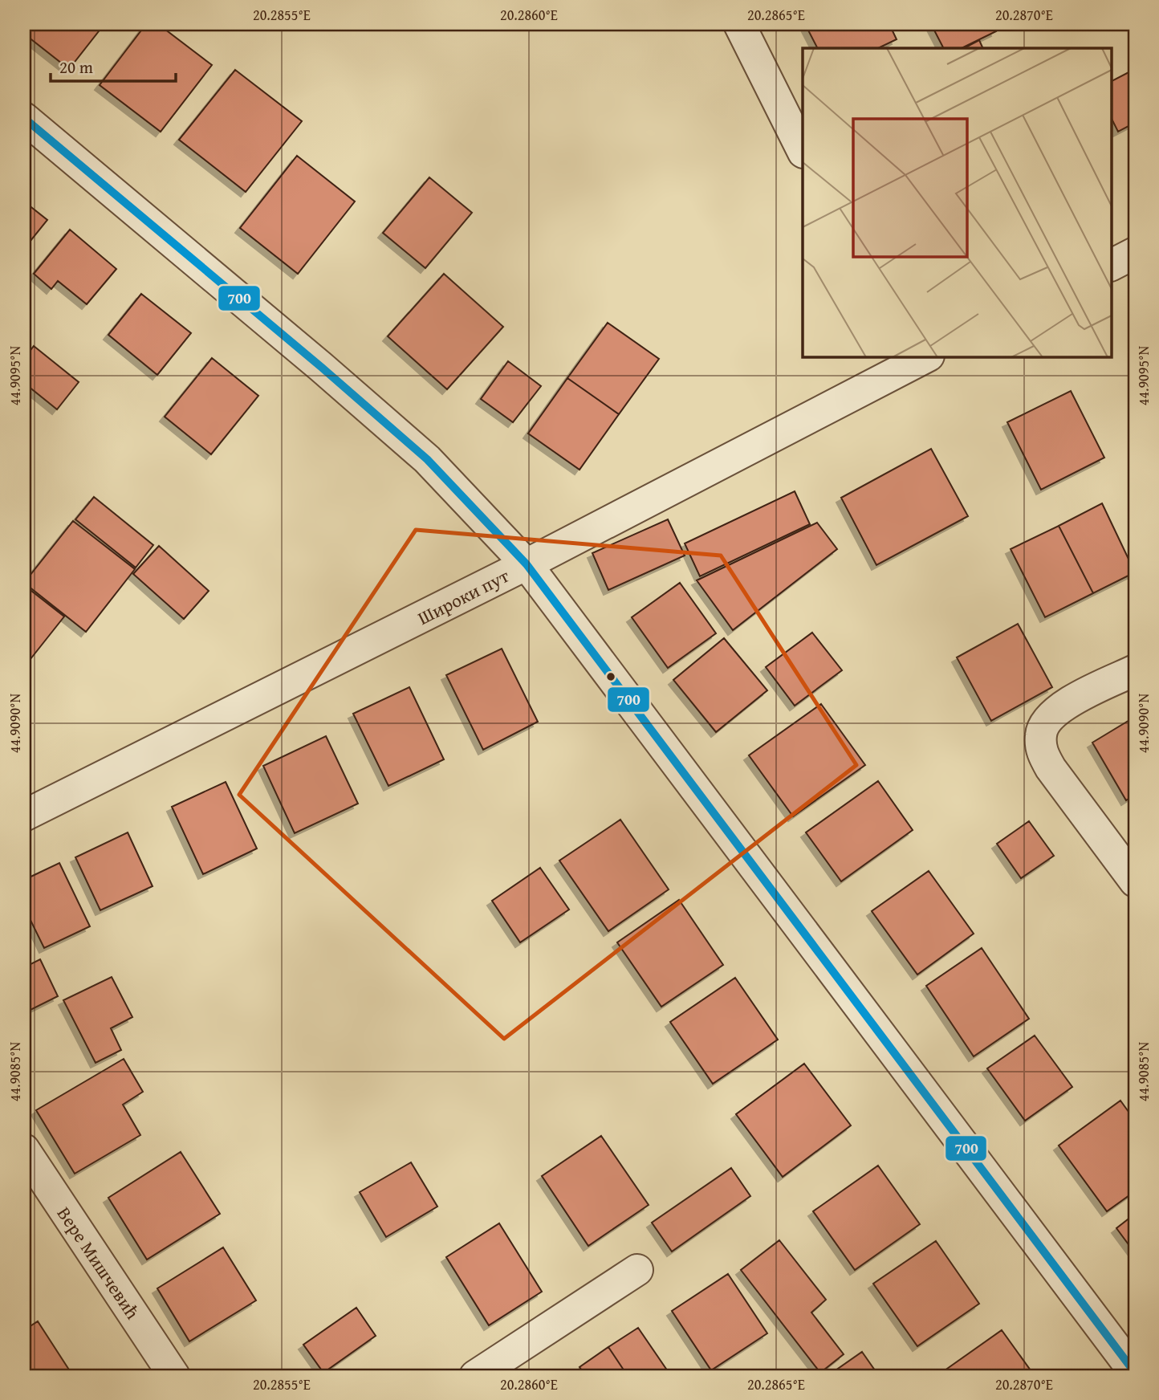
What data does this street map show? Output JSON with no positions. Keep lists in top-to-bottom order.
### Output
{
  "streets": {
    "street": ["Широки пут", "Вере Мишчевић"]
  },
  "lines": ["transit line 700"],
  "scale_bar": "20 m",
  "coordinates": [
    "20.2855°E",
    "20.2860°E",
    "20.2865°E",
    "20.2870°E",
    "44.9095°N",
    "44.9090°N",
    "44.9085°N"
  ]
}
